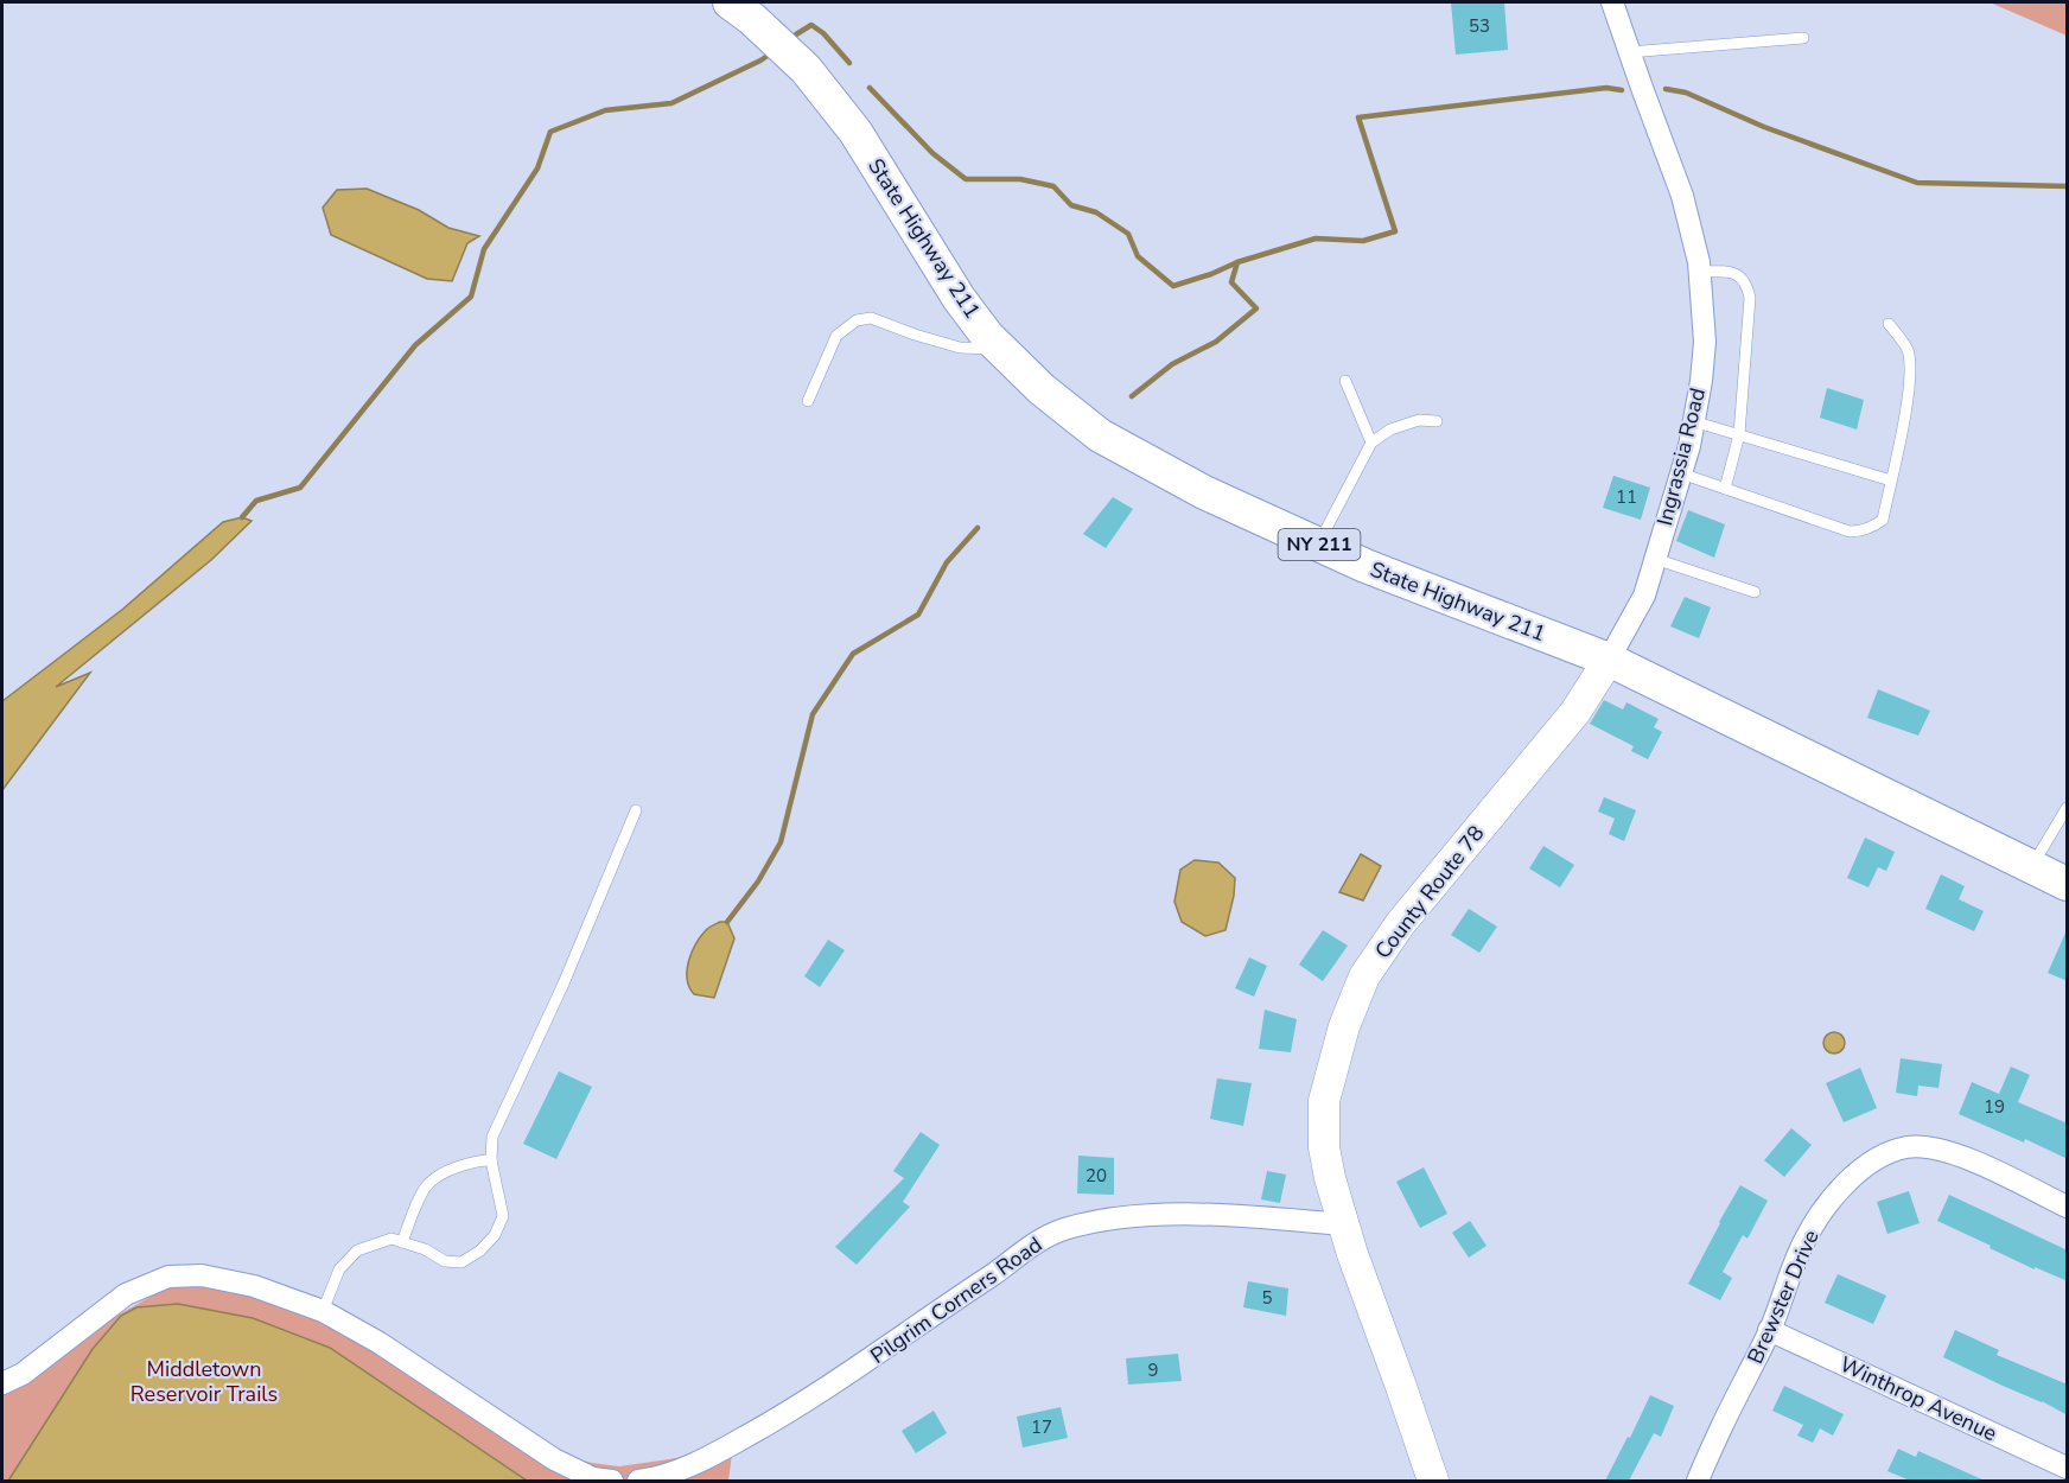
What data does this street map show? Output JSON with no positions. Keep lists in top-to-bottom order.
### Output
{
  "streets": {
    "main road": ["State Highway 211", "NY 211"],
    "street": [
      "Ingrassia Road",
      "County Route 78",
      "Brewster Drive",
      "Pilgrim Corners Road",
      "Winthrop Avenue"
    ]
  },
  "crossings": [
    ["State Highway 211", "Ingrassia Road"],
    ["State Highway 211", "County Route 78"],
    ["Ingrassia Road", "County Route 78"],
    ["County Route 78", "Pilgrim Corners Road"],
    ["Brewster Drive", "Winthrop Avenue"]
  ],
  "parks": ["Middletown Reservoir Trails"],
  "house_numbers": [
    "53",
    "11",
    "19",
    "20",
    "5",
    "9",
    "17"
  ]
}
